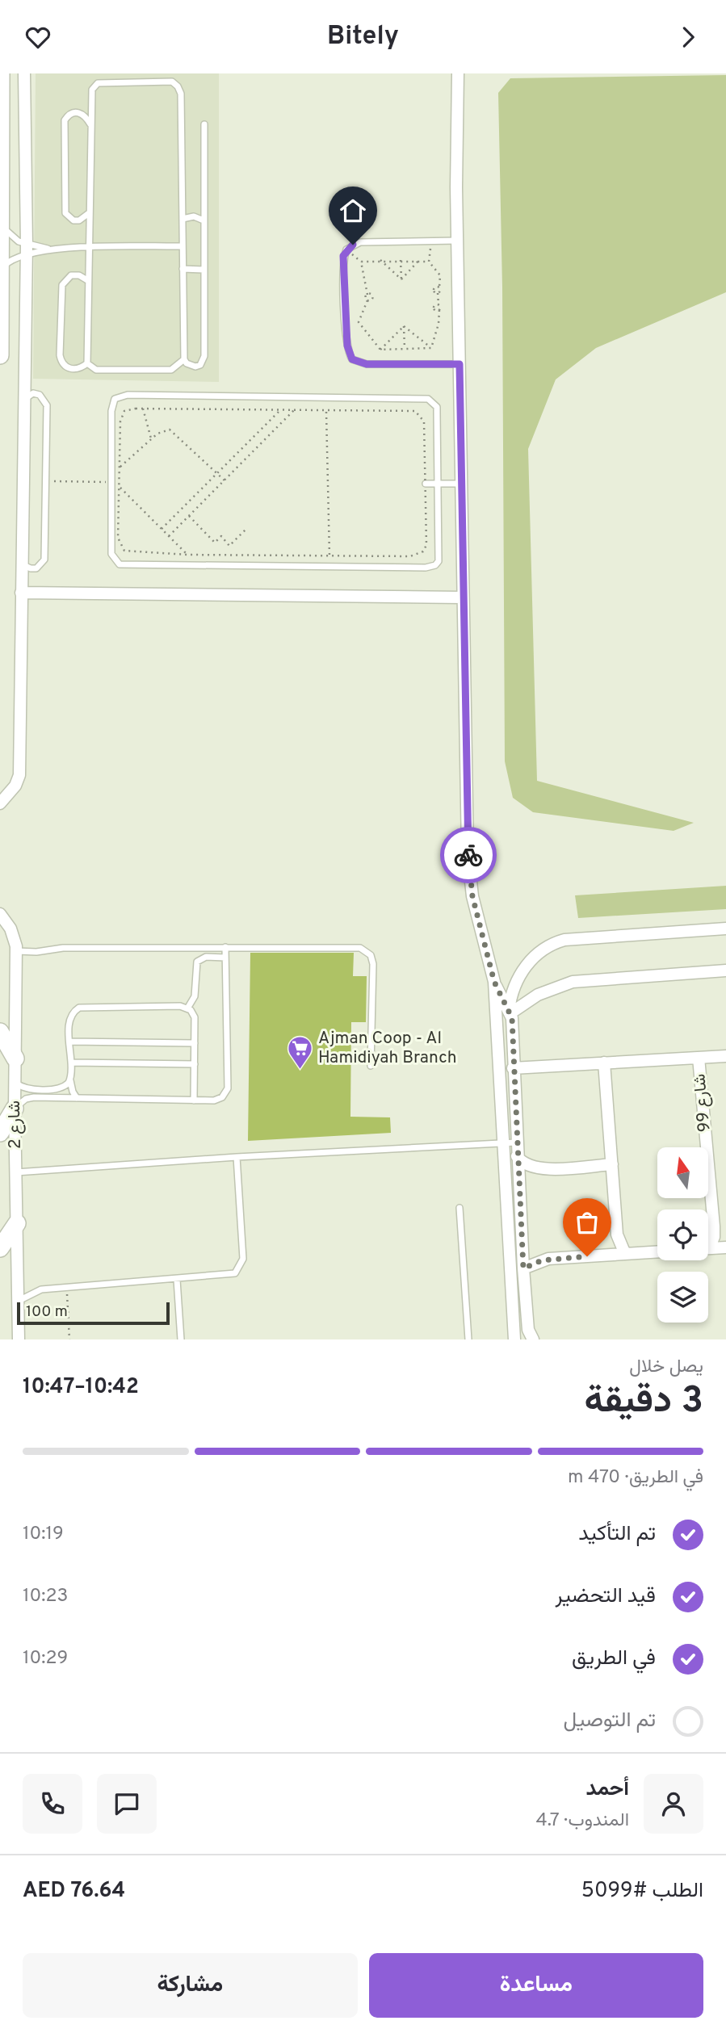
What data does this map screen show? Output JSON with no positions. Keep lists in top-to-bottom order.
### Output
{
  "streets": {
    "street": ["شارع 99", "شارع 2"]
  },
  "places": {
    "supermarket": ["Ajman Coop - Al Hamidiyah Branch"]
  },
  "scale_bar": "100 m",
  "north": "top",
  "page": {
    "header": "Bitely",
    "scale": "100 m",
    "heading": ["3 دقيقة", "يصل خلال", "10:42–10:47"],
    "panel": [
      "أحمد",
      "المندوب · 4.7",
      "الطلب #5099",
      "AED 76.64"
    ],
    "bar": "في الطريق · 470 m",
    "list": [
      ["تم التأكيد", "10:19"],
      ["قيد التحضير", "10:23"],
      ["في الطريق", "10:29"],
      "تم التوصيل"
    ],
    "buttons": ["مساعدة", "مشاركة"]
  }
}
